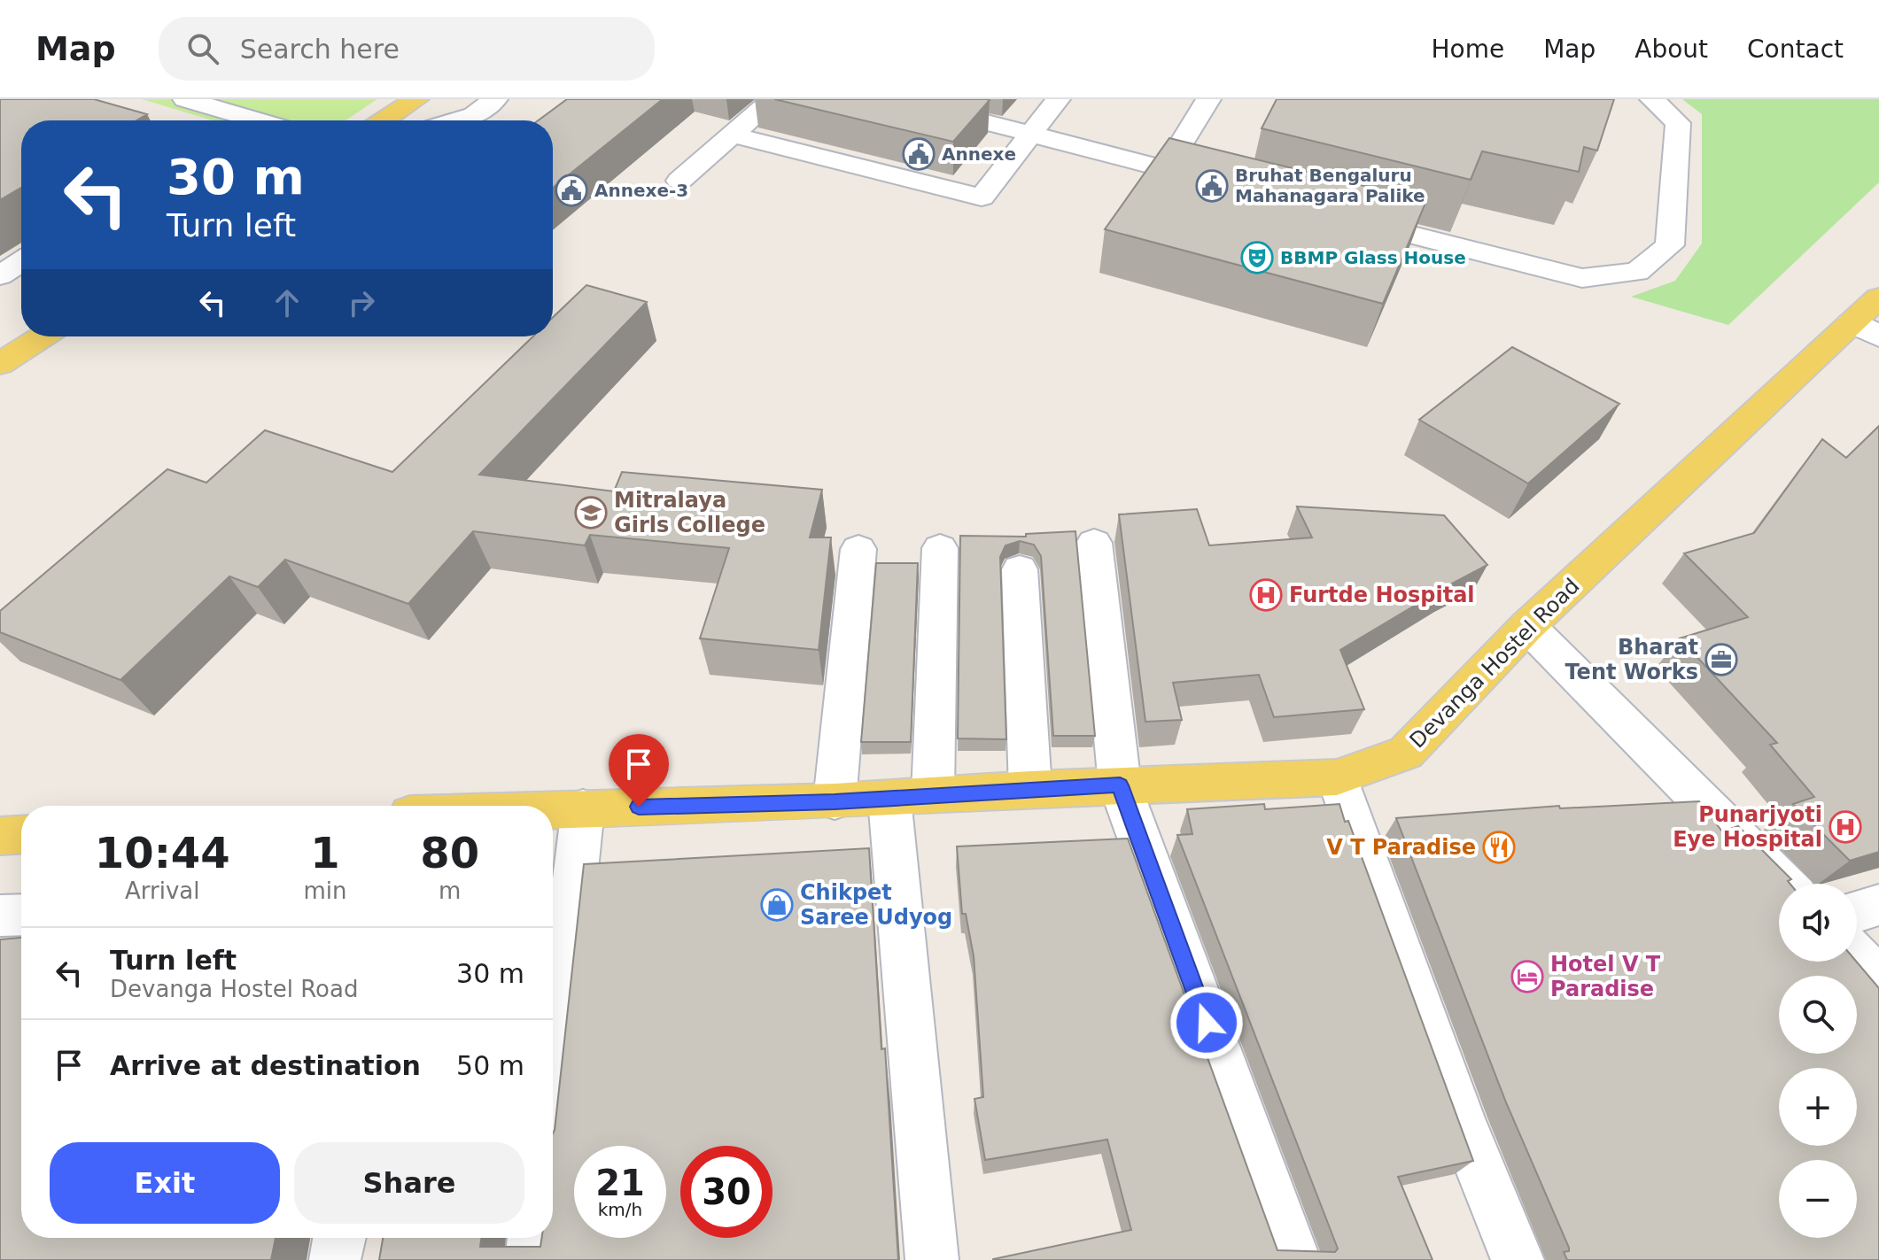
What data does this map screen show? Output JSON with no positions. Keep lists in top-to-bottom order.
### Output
{
  "streets": {
    "main road": ["Devanga Hostel Road"]
  },
  "places": {
    "public building": ["Annexe", "Bruhat Bengaluru Mahanagara Palike", "Annexe-3"],
    "theatre": ["BBMP Glass House"],
    "school or university": ["Mitralaya Girls College"],
    "hospital": ["Furtde Hospital", "Punarjyoti Eye Hospital"],
    "office": ["Bharat Tent Works"],
    "restaurant": ["V T Paradise"],
    "shop": ["Chikpet Saree Udyog"],
    "hotel": ["Hotel V T Paradise"]
  },
  "page": {
    "header": "Map",
    "search": "Search here",
    "nav": [
      "Home",
      "Map",
      "About",
      "Contact"
    ],
    "turn": ["30 m", "Turn left"],
    "eta": [
      "10:44",
      "Arrival",
      "1",
      "min",
      "80",
      "m"
    ],
    "map_buttons": ["+", "−"],
    "list": [
      {
        "name": "Turn left",
        "note": "Devanga Hostel Road",
        "value": "30 m"
      },
      {
        "name": "Arrive at destination",
        "value": "50 m"
      }
    ],
    "buttons": ["Exit", "Share"],
    "speed": "21 km/h",
    "limit": "30"
  }
}
